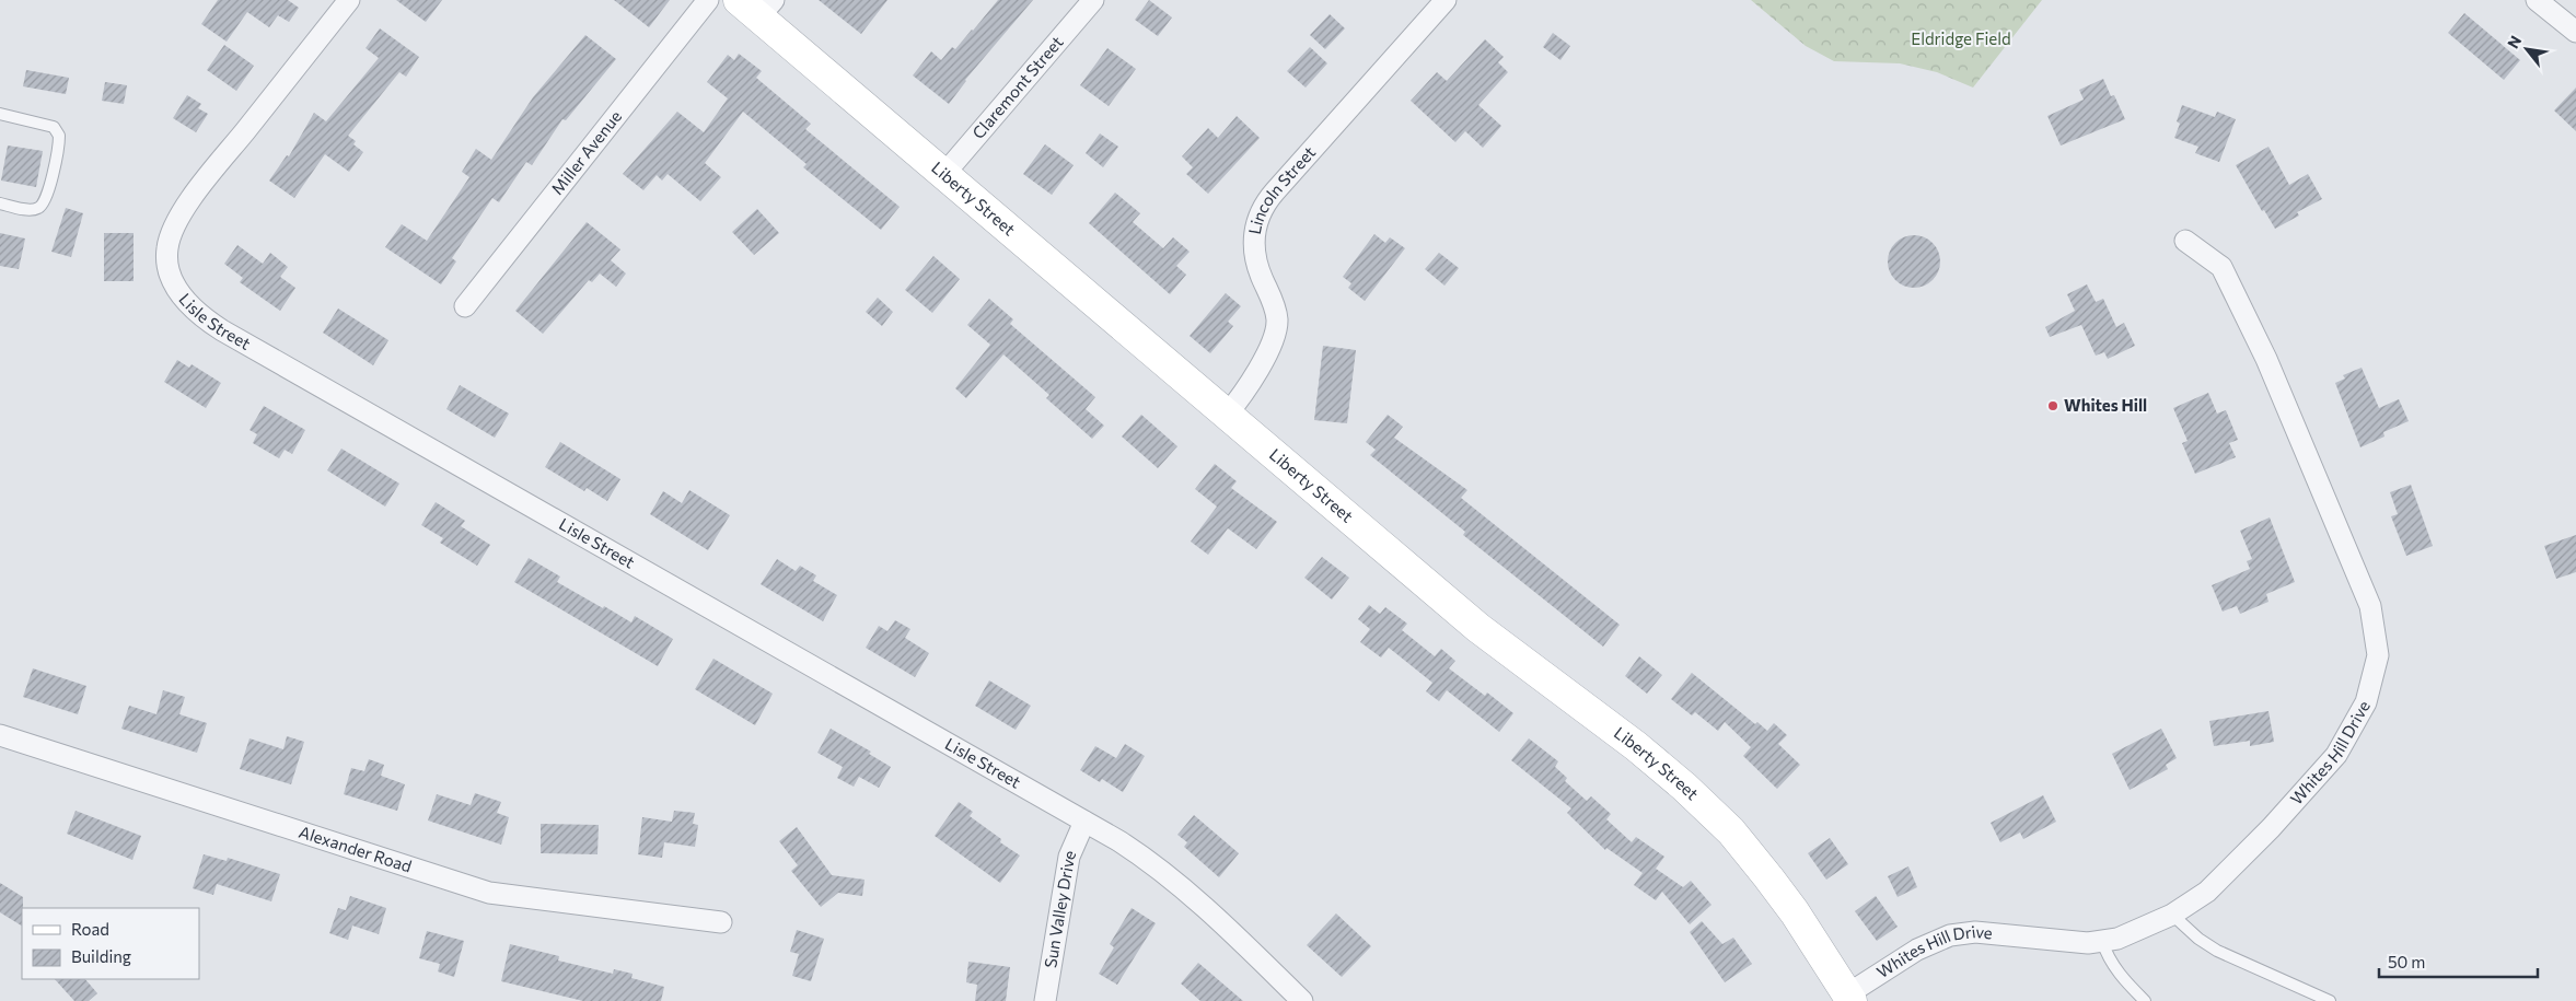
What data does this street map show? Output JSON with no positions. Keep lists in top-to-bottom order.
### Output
{
  "streets": {
    "main road": ["Liberty Street"],
    "street": [
      "Claremont Street",
      "Miller Avenue",
      "Lincoln Street",
      "Lisle Street",
      "Whites Hill Drive",
      "Alexander Road",
      "Sun Valley Drive"
    ]
  },
  "crossings": [
    ["Claremont Street", "Liberty Street"],
    ["Lincoln Street", "Liberty Street"],
    ["Liberty Street", "Whites Hill Drive"],
    ["Lisle Street", "Sun Valley Drive"]
  ],
  "parks": ["Eldridge Field"],
  "places": ["Whites Hill"],
  "legend": ["Road", "Building"],
  "scale_bar": "50 m",
  "north": "top left"
}
